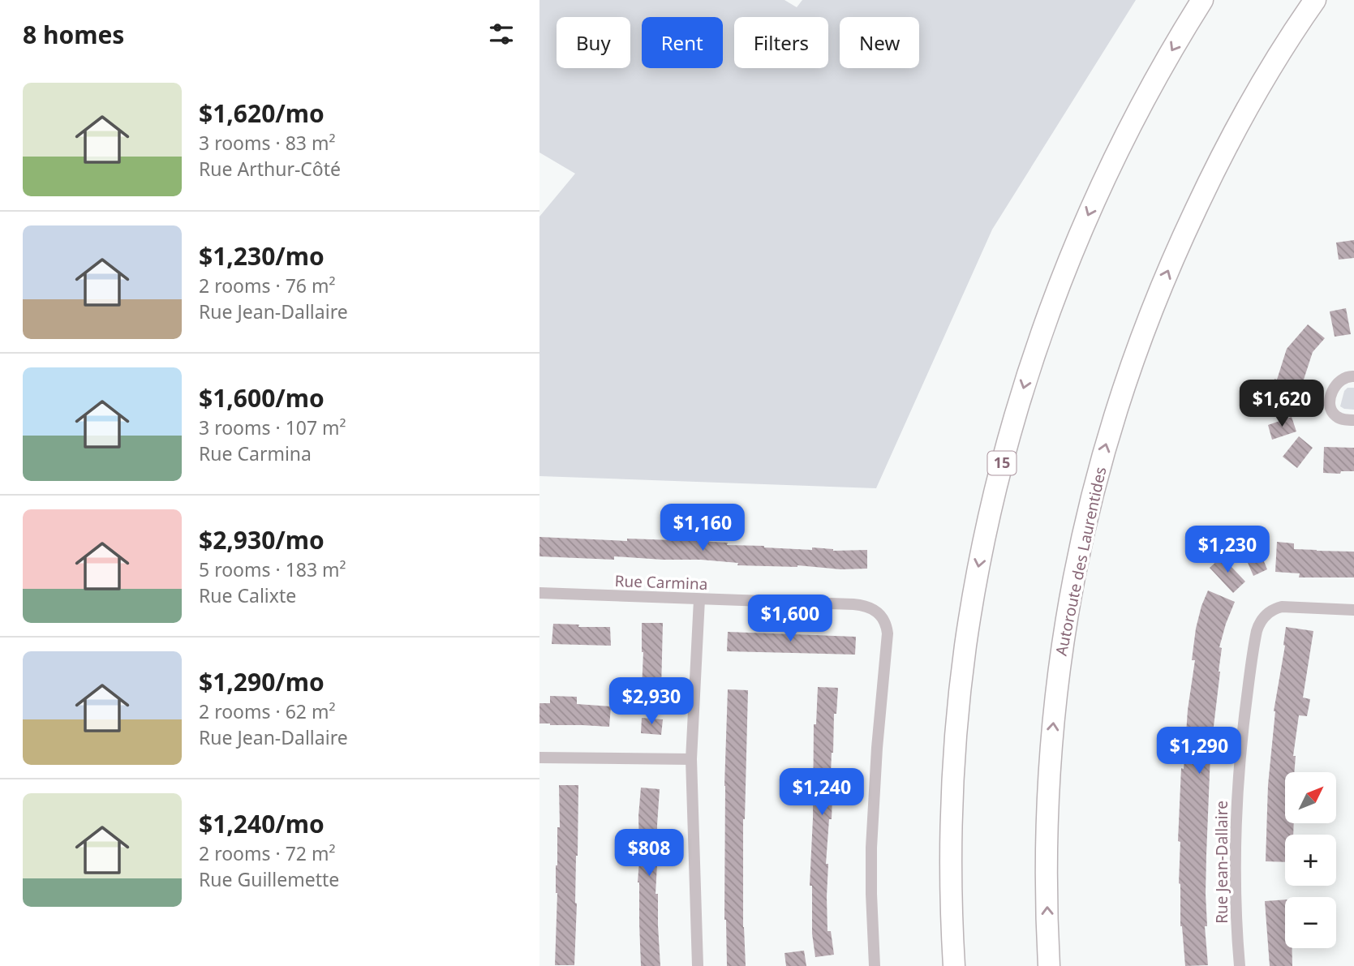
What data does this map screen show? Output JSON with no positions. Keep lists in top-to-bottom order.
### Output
{
  "streets": {
    "highway": ["15", "Autoroute des Laurentides"],
    "street": ["Rue Carmina", "Rue Jean-Dallaire"]
  },
  "north": "top right",
  "page": {
    "heading": "8 homes",
    "chip": [
      "Buy",
      "Rent",
      "Filters",
      "New"
    ],
    "list": [
      {
        "name": "$1,620/mo",
        "note": "3 rooms · 83 m² · Rue Arthur-Côté"
      },
      {
        "name": "$1,230/mo",
        "note": "2 rooms · 76 m² · Rue Jean-Dallaire"
      },
      {
        "name": "$1,600/mo",
        "note": "3 rooms · 107 m² · Rue Carmina"
      },
      {
        "name": "$2,930/mo",
        "note": "5 rooms · 183 m² · Rue Calixte"
      },
      {
        "name": "$1,290/mo",
        "note": "2 rooms · 62 m² · Rue Jean-Dallaire"
      },
      {
        "name": "$1,240/mo",
        "note": "2 rooms · 72 m² · Rue Guillemette"
      }
    ],
    "price": [
      "$1,620",
      "$1,160",
      "$1,230",
      "$1,600",
      "$2,930",
      "$1,290",
      "$1,240",
      "$808"
    ],
    "map_buttons": ["+", "−"]
  }
}
